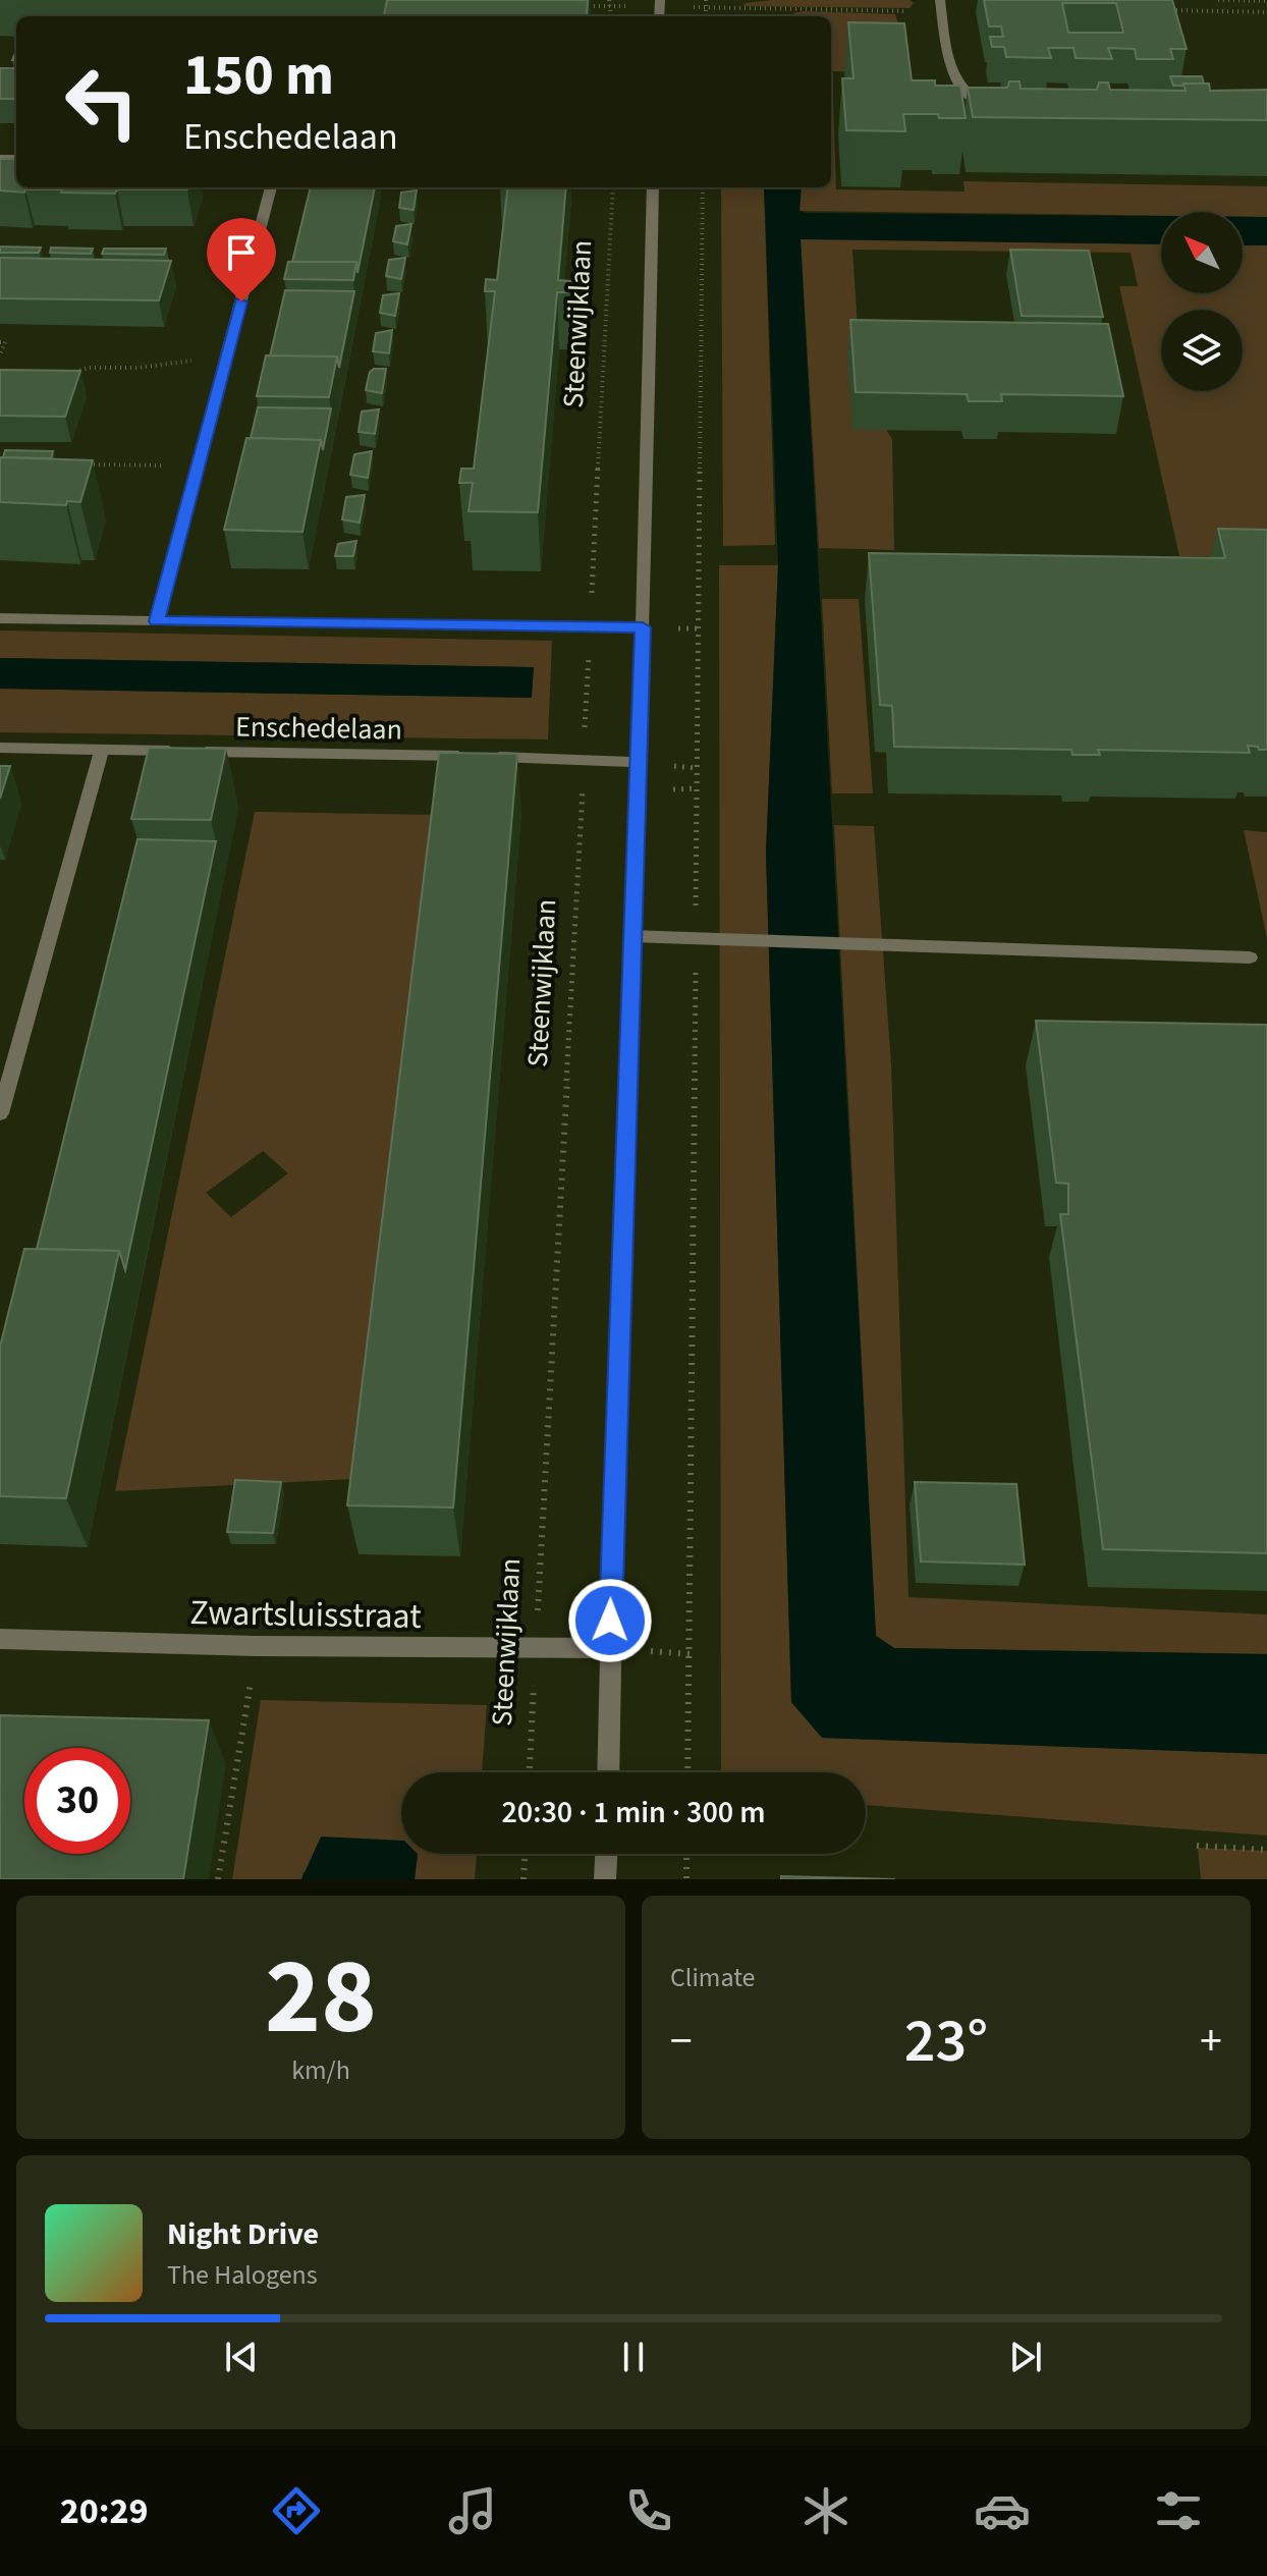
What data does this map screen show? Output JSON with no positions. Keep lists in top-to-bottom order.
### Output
{
  "streets": {
    "street": ["Enschedelaan", "Zwartsluisstraat"],
    "path": ["Steenwijklaan"]
  },
  "crossings": [
    ["Steenwijklaan", "Enschedelaan"],
    ["Steenwijklaan", "Zwartsluisstraat"]
  ],
  "north": "top left",
  "page": {
    "turn": ["150 m", "Enschedelaan"],
    "limit": "30",
    "trip": "20:30 · 1 min · 300 m",
    "tile": [
      ["28", "km/h"],
      "Climate"
    ],
    "heat": ["−", "23°", "+"],
    "song": ["Night Drive", "The Halogens"],
    "tabs": "20:29"
  }
}
